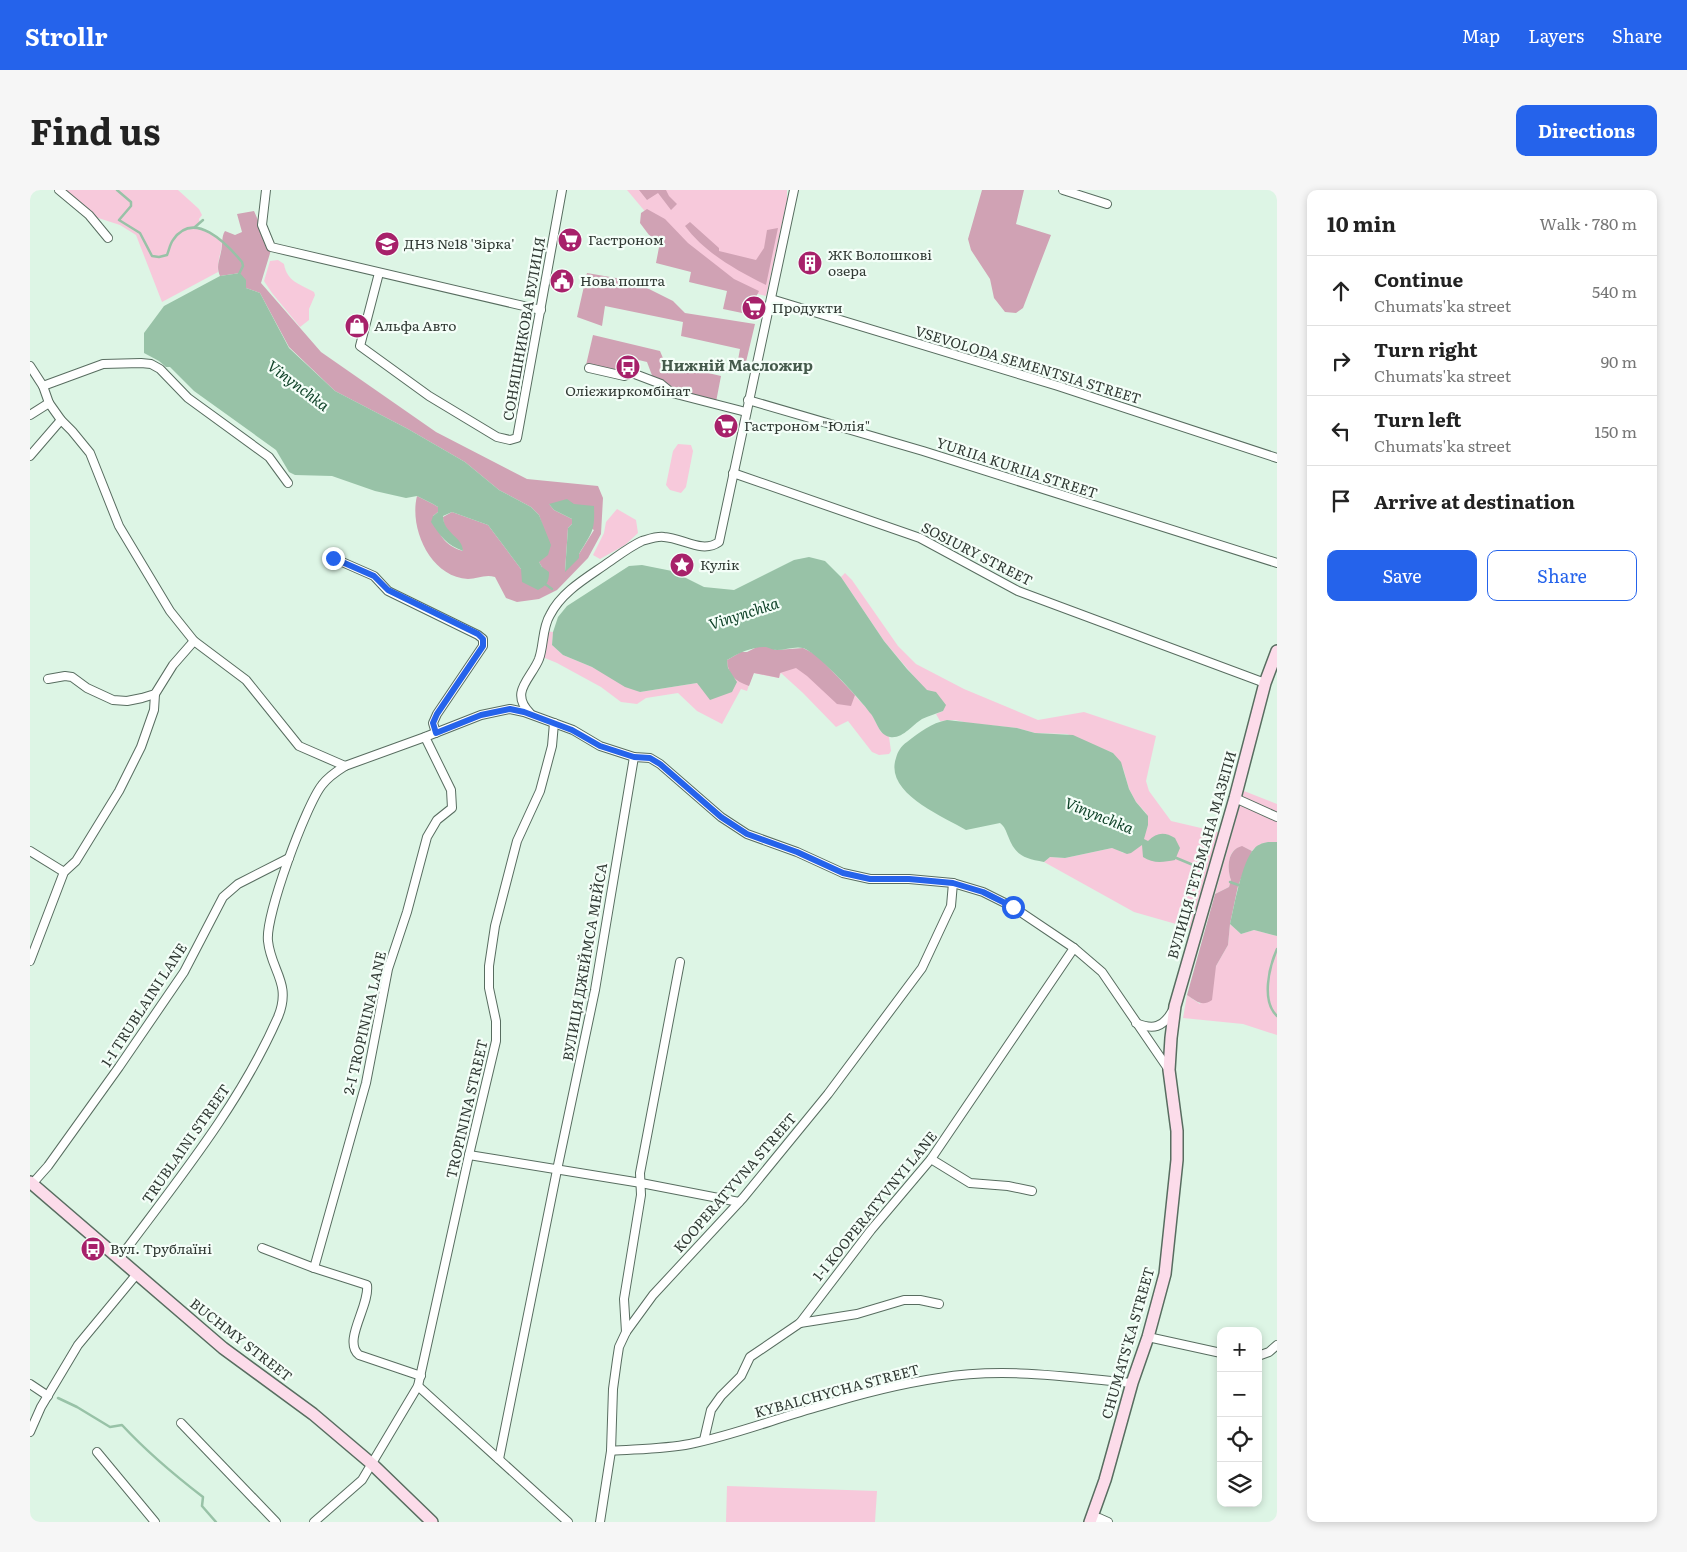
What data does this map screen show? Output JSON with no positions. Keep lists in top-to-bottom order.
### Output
{
  "streets": {
    "street": [
      "СОНЯШНИКОВА ВУЛИЦЯ",
      "VSEVOLODA SEMENTSIA STREET",
      "YURIIA KURIIA STREET",
      "SOSIURY STREET",
      "ВУЛИЦЯ ГЕТЬМАНА МАЗЕПИ",
      "ВУЛИЦЯ ДЖЕЙМСА МЕЙСА",
      "1-I TRUBLAINI LANE",
      "2-I TROPININA LANE",
      "TROPININA STREET",
      "TRUBLAINI STREET",
      "KOOPERATYVNA STREET",
      "1-I KOOPERATYVNYI LANE",
      "BUCHMY STREET",
      "CHUMATS'KA STREET",
      "KYBALCHYCHA STREET"
    ]
  },
  "crossings": [
    ["SOSIURY STREET", "ВУЛИЦЯ ГЕТЬМАНА МАЗЕПИ"],
    ["ВУЛИЦЯ ГЕТЬМАНА МАЗЕПИ", "CHUMATS'KA STREET"],
    ["ВУЛИЦЯ ДЖЕЙМСА МЕЙСА", "CHUMATS'KA STREET"],
    ["1-I TRUBLAINI LANE", "TRUBLAINI STREET"],
    ["1-I TRUBLAINI LANE", "BUCHMY STREET"],
    ["2-I TROPININA LANE", "CHUMATS'KA STREET"],
    ["TROPININA STREET", "BUCHMY STREET"],
    ["TROPININA STREET", "CHUMATS'KA STREET"],
    ["TRUBLAINI STREET", "BUCHMY STREET"],
    ["TRUBLAINI STREET", "CHUMATS'KA STREET"],
    ["KOOPERATYVNA STREET", "CHUMATS'KA STREET"],
    ["KOOPERATYVNA STREET", "KYBALCHYCHA STREET"],
    ["1-I KOOPERATYVNYI LANE", "CHUMATS'KA STREET"],
    ["1-I KOOPERATYVNYI LANE", "KYBALCHYCHA STREET"],
    ["CHUMATS'KA STREET", "KYBALCHYCHA STREET"]
  ],
  "districts": ["Нижній Масложир"],
  "water": ["Vinynchka"],
  "places": {
    "supermarket": ["Гастроном", "Продукти", "Гастроном \"Юлія\""],
    "school or university": ["ДНЗ №18 'Зірка'"],
    "building": ["ЖК Волошкові озера"],
    "public building": ["Нова пошта"],
    "shop": ["Альфа Авто"],
    "bus stop": ["Олієжиркомбінат", "Вул. Трублаїні"],
    "place": ["Кулік"]
  },
  "page": {
    "header": "Strollr",
    "nav": ["Map", "Layers", "Share"],
    "title": "Find us",
    "buttons": [
      "Directions",
      ["Save", "Share"]
    ],
    "heading": ["10 min", "Walk · 780 m"],
    "list": [
      ["Continue", "Chumats'ka street", "540 m"],
      ["Turn right", "Chumats'ka street", "90 m"],
      ["Turn left", "Chumats'ka street", "150 m"],
      "Arrive at destination"
    ],
    "map_buttons": ["+", "−"]
  }
}
